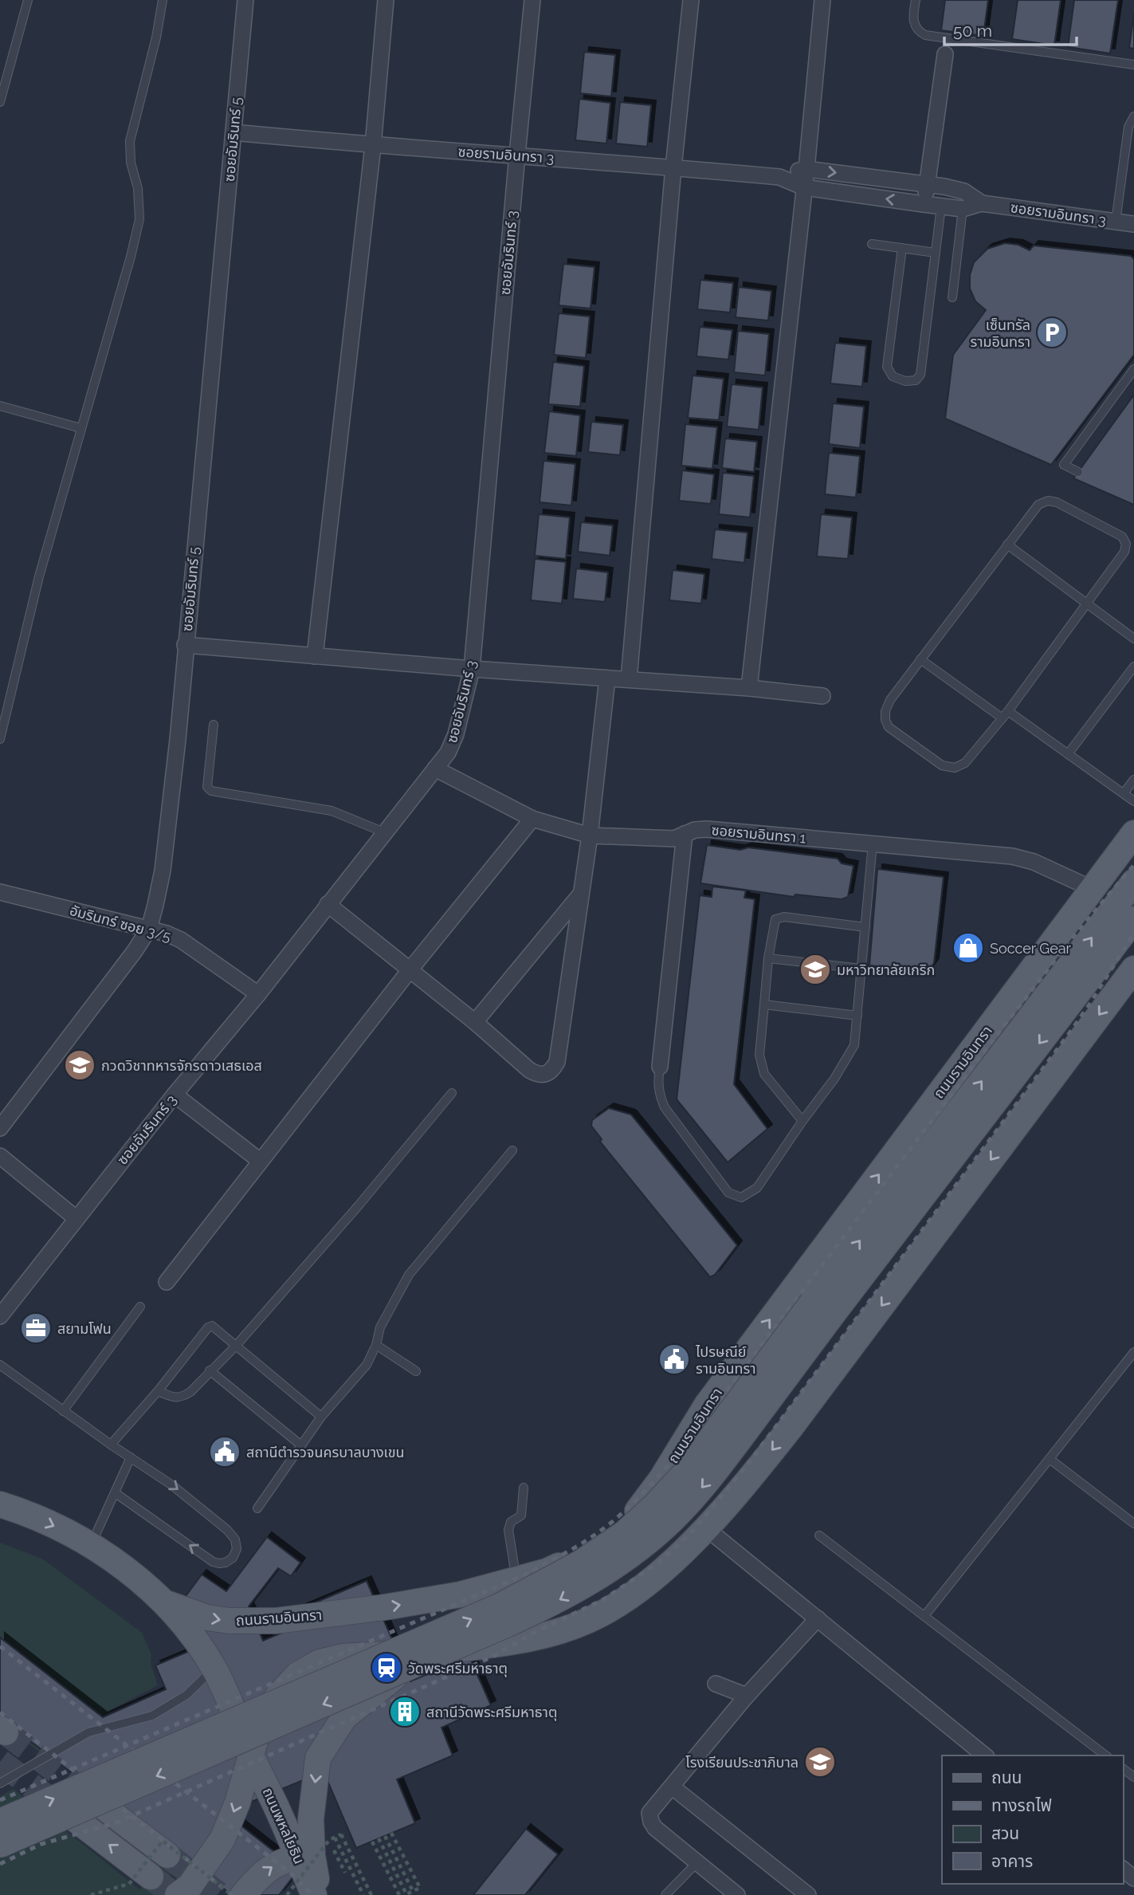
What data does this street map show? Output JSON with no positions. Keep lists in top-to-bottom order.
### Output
{
  "streets": {
    "main road": ["ถนนรามอินทรา", "ถนนพหลโยธิน"],
    "street": [
      "ซอยอัมรินทร์ 5",
      "ซอยรามอินทรา 3",
      "ซอยอัมรินทร์ 3",
      "ซอยรามอินทรา 1",
      "อัมรินทร์ ซอย 3/5"
    ]
  },
  "crossings": [
    ["ซอยอัมรินทร์ 5", "ซอยรามอินทรา 3"],
    ["ซอยอัมรินทร์ 5", "อัมรินทร์ ซอย 3/5"],
    ["ซอยรามอินทรา 3", "ซอยอัมรินทร์ 3"],
    ["ซอยอัมรินทร์ 3", "ซอยรามอินทรา 1"],
    ["ซอยอัมรินทร์ 3", "อัมรินทร์ ซอย 3/5"],
    ["ซอยรามอินทรา 1", "ถนนรามอินทรา"],
    ["ถนนรามอินทรา", "ถนนพหลโยธิน"]
  ],
  "places": {
    "parking": ["เซ็นทรัล รามอินทรา"],
    "shop": ["Soccer Gear"],
    "school or university": ["มหาวิทยาลัยเกริก", "กวดวิชาทหารจักรดาวเสธเอส", "โรงเรียนประชาภิบาล"],
    "office": ["สยามโฟน"],
    "public building": ["ไปรษณีย์ รามอินทรา", "สถานีตำรวจนครบาลบางเขน"],
    "station": ["วัดพระศรีมหาธาตุ"],
    "building": ["สถานีวัดพระศรีมหาธาตุ"]
  },
  "legend": [
    "ถนน",
    "ทางรถไฟ",
    "สวน",
    "อาคาร"
  ],
  "scale_bar": "50 m"
}
